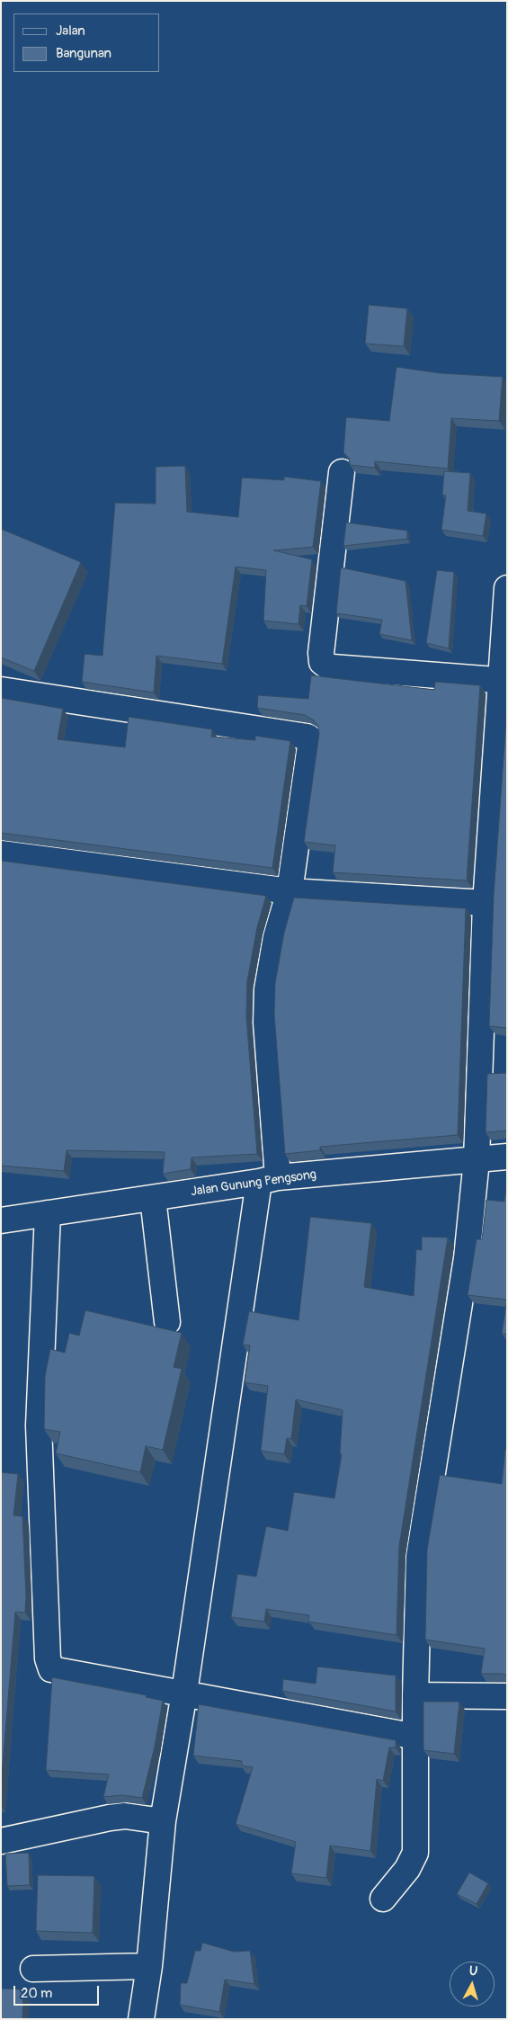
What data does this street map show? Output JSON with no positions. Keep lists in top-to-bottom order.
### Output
{
  "streets": {
    "street": ["Jalan Gunung Pengsong"]
  },
  "legend": ["Jalan", "Bangunan"],
  "scale_bar": "20 m",
  "north": "top"
}
